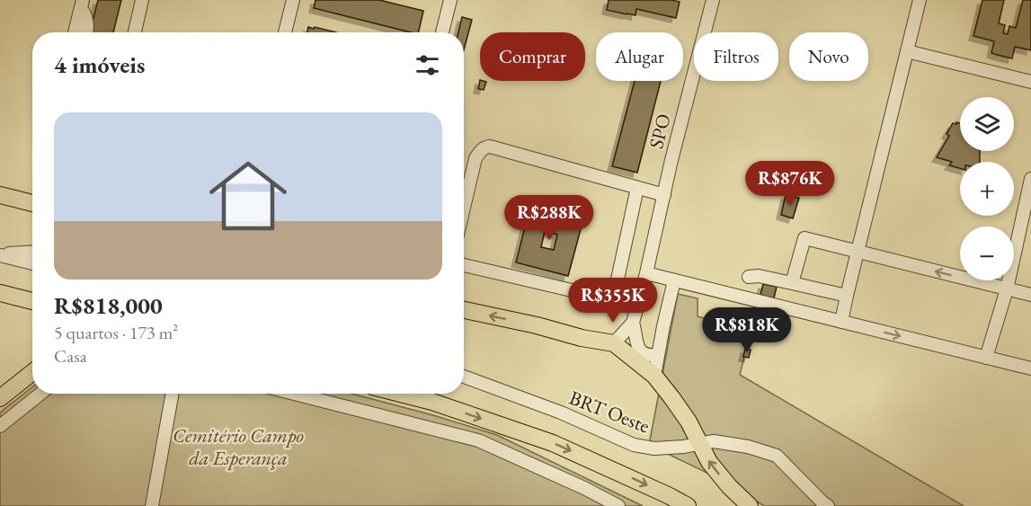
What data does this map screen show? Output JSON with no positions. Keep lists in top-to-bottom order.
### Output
{
  "streets": {
    "street": ["SPO", "BRT Oeste"]
  },
  "parks": ["Cemitério Campo da Esperança"],
  "page": {
    "chip": [
      "Comprar",
      "Alugar",
      "Filtros",
      "Novo"
    ],
    "heading": "4 imóveis",
    "map_buttons": ["+", "−"],
    "list": [
      {
        "name": "R$818,000",
        "note": "5 quartos · 173 m² · Casa"
      }
    ],
    "price": [
      "R$876K",
      "R$288K",
      "R$355K",
      "R$818K"
    ]
  }
}
